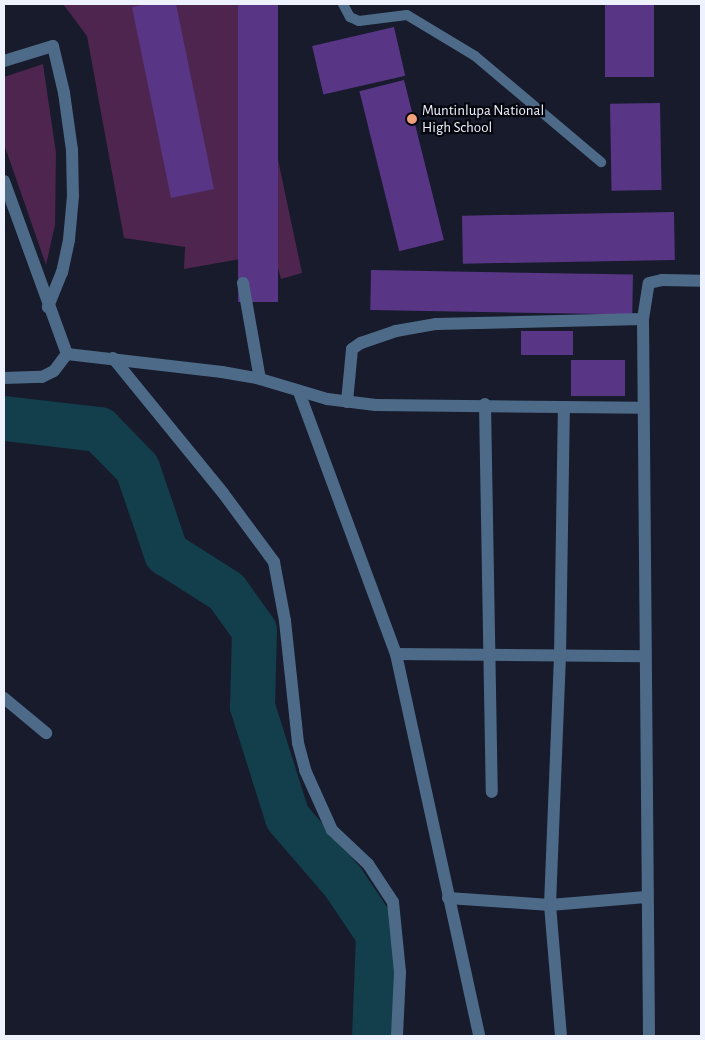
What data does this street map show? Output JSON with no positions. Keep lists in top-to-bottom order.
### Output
{
  "places": ["Muntinlupa National High School"]
}
